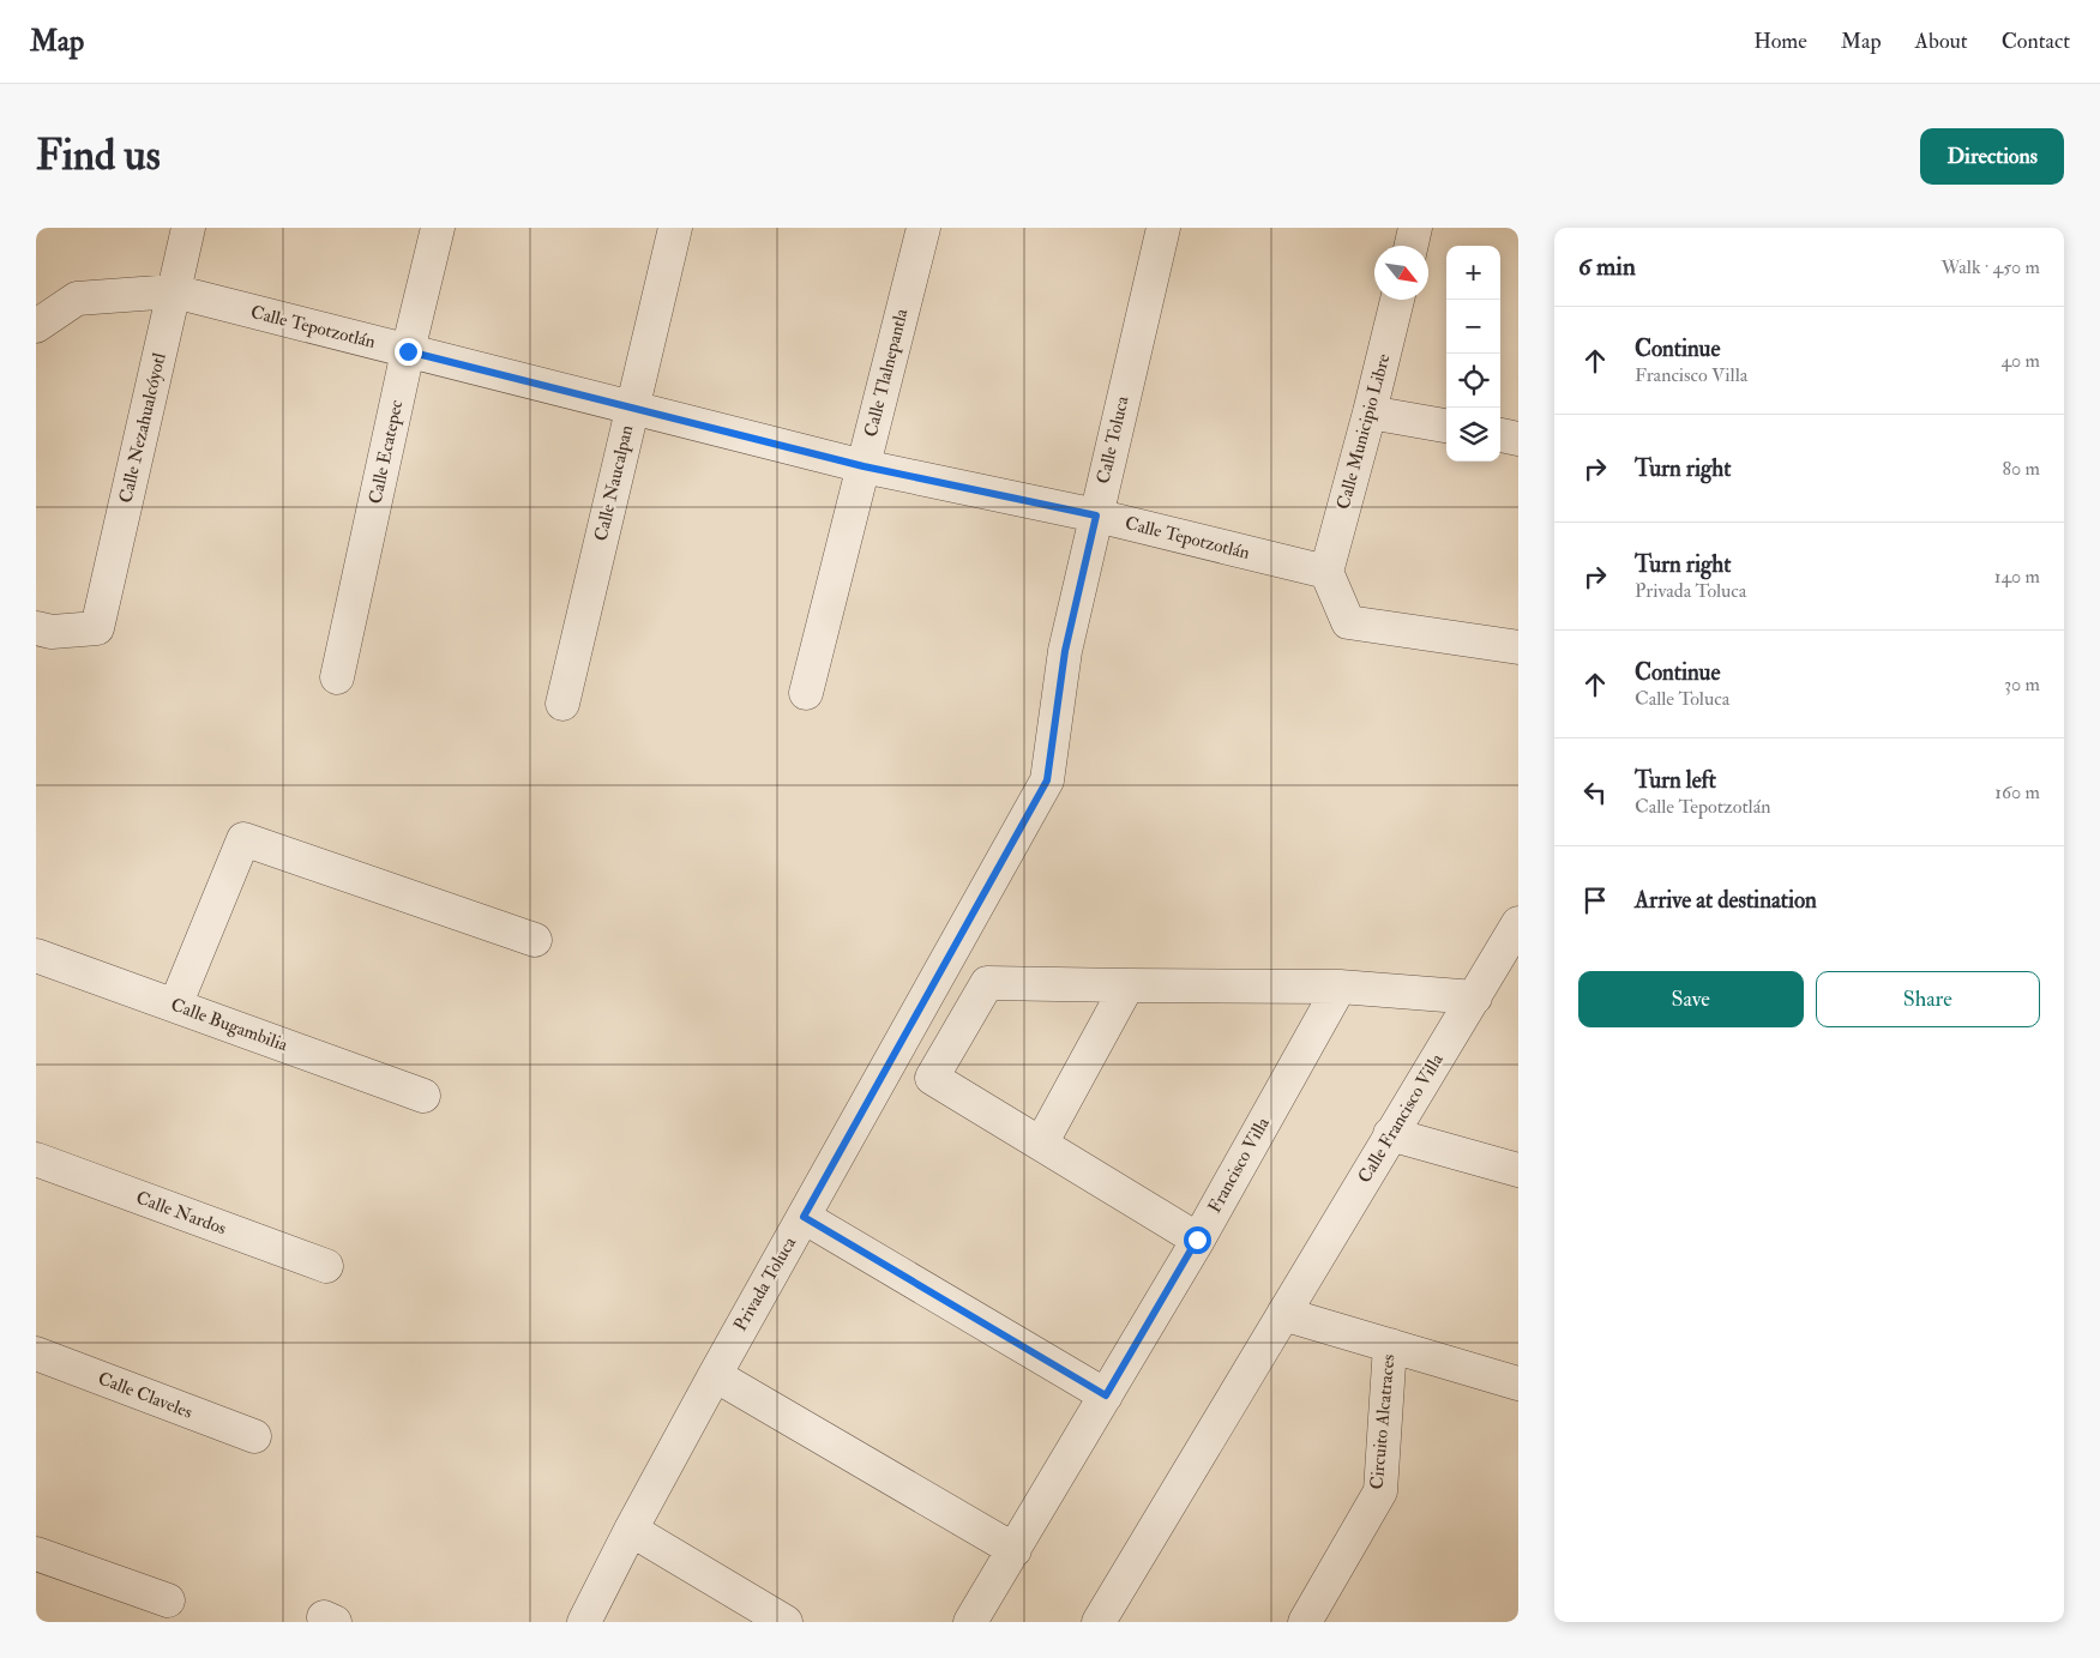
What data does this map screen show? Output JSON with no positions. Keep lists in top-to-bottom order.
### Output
{
  "streets": {
    "street": [
      "Calle Tepotzotlán",
      "Calle Tlalnepantla",
      "Calle Nezahualcóyotl",
      "Calle Municipio Libre",
      "Calle Toluca",
      "Calle Ecatepec",
      "Calle Naucalpan",
      "Calle Bugambilia",
      "Calle Francisco Villa",
      "Francisco Villa",
      "Calle Nardos",
      "Privada Toluca",
      "Calle Claveles",
      "Circuito Alcatraces"
    ]
  },
  "crossings": [
    ["Calle Tepotzotlán", "Calle Tlalnepantla"],
    ["Calle Tepotzotlán", "Calle Nezahualcóyotl"],
    ["Calle Tepotzotlán", "Calle Municipio Libre"],
    ["Calle Tepotzotlán", "Calle Toluca"],
    ["Calle Tepotzotlán", "Calle Ecatepec"],
    ["Calle Tepotzotlán", "Calle Naucalpan"],
    ["Calle Toluca", "Privada Toluca"]
  ],
  "north": "bottom right",
  "page": {
    "header": "Map",
    "nav": [
      "Home",
      "Map",
      "About",
      "Contact"
    ],
    "buttons": [
      "Directions",
      ["Save", "Share"]
    ],
    "title": "Find us",
    "heading": ["6 min", "Walk · 450 m"],
    "map_buttons": ["+", "−"],
    "list": [
      ["Continue", "Francisco Villa", "40 m"],
      ["Turn right", "80 m"],
      ["Turn right", "Privada Toluca", "140 m"],
      ["Continue", "Calle Toluca", "30 m"],
      ["Turn left", "Calle Tepotzotlán", "160 m"],
      "Arrive at destination"
    ]
  }
}
